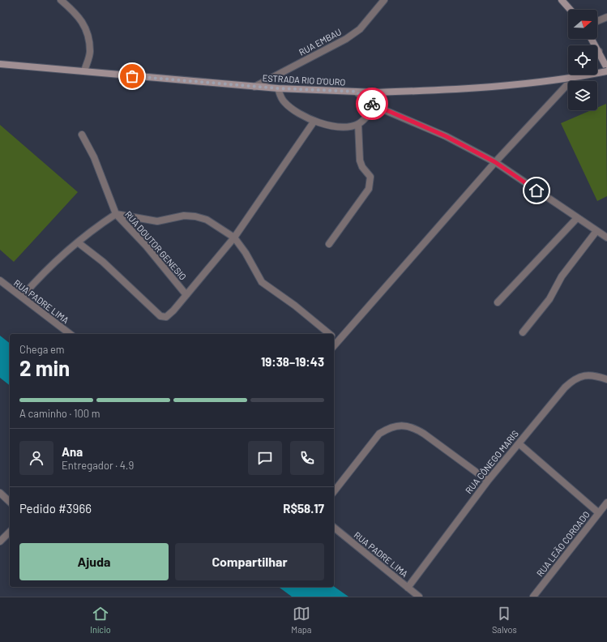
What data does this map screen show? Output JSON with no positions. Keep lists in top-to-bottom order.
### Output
{
  "streets": {
    "street": [
      "RUA EMBAU",
      "ESTRADA RIO D'OURO",
      "RUA DOUTOR GENESIO",
      "RUA PADRE LIMA",
      "RUA CÔNEGO MARIS",
      "RUA LEÃO COROADO"
    ]
  },
  "crossings": [
    ["RUA EMBAU", "ESTRADA RIO D'OURO"],
    ["RUA PADRE LIMA", "RUA CÔNEGO MARIS"]
  ],
  "north": "right",
  "page": {
    "heading": ["2 min", "Chega em", "19:38–19:43"],
    "panel": [
      "Ana",
      "Entregador · 4.9",
      "Pedido #3966",
      "R$58.17"
    ],
    "bar": "A caminho · 100 m",
    "buttons": ["Ajuda", "Compartilhar"],
    "tabs": ["Início", "Mapa", "Salvos"]
  }
}
